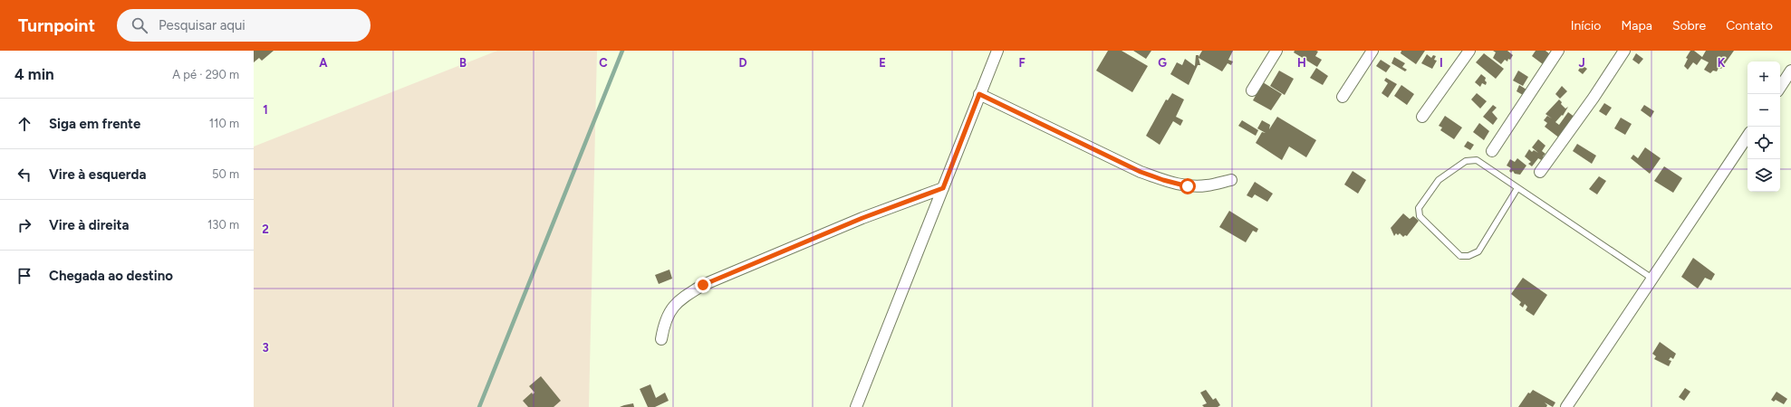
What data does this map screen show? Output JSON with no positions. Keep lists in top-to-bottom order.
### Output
{
  "page": {
    "header": "Turnpoint",
    "search": "Pesquisar aqui",
    "nav": [
      "Início",
      "Mapa",
      "Sobre",
      "Contato"
    ],
    "heading": ["4 min", "A pé · 290 m"],
    "map_buttons": ["+", "−"],
    "list": [
      ["Siga em frente", "110 m"],
      ["Vire à esquerda", "50 m"],
      ["Vire à direita", "130 m"],
      "Chegada ao destino"
    ]
  },
  "grid": {
    "columns": [
      "A",
      "B",
      "C",
      "D",
      "E",
      "F",
      "G",
      "H",
      "I",
      "J",
      "K"
    ],
    "rows": ["1", "2", "3"]
  }
}
